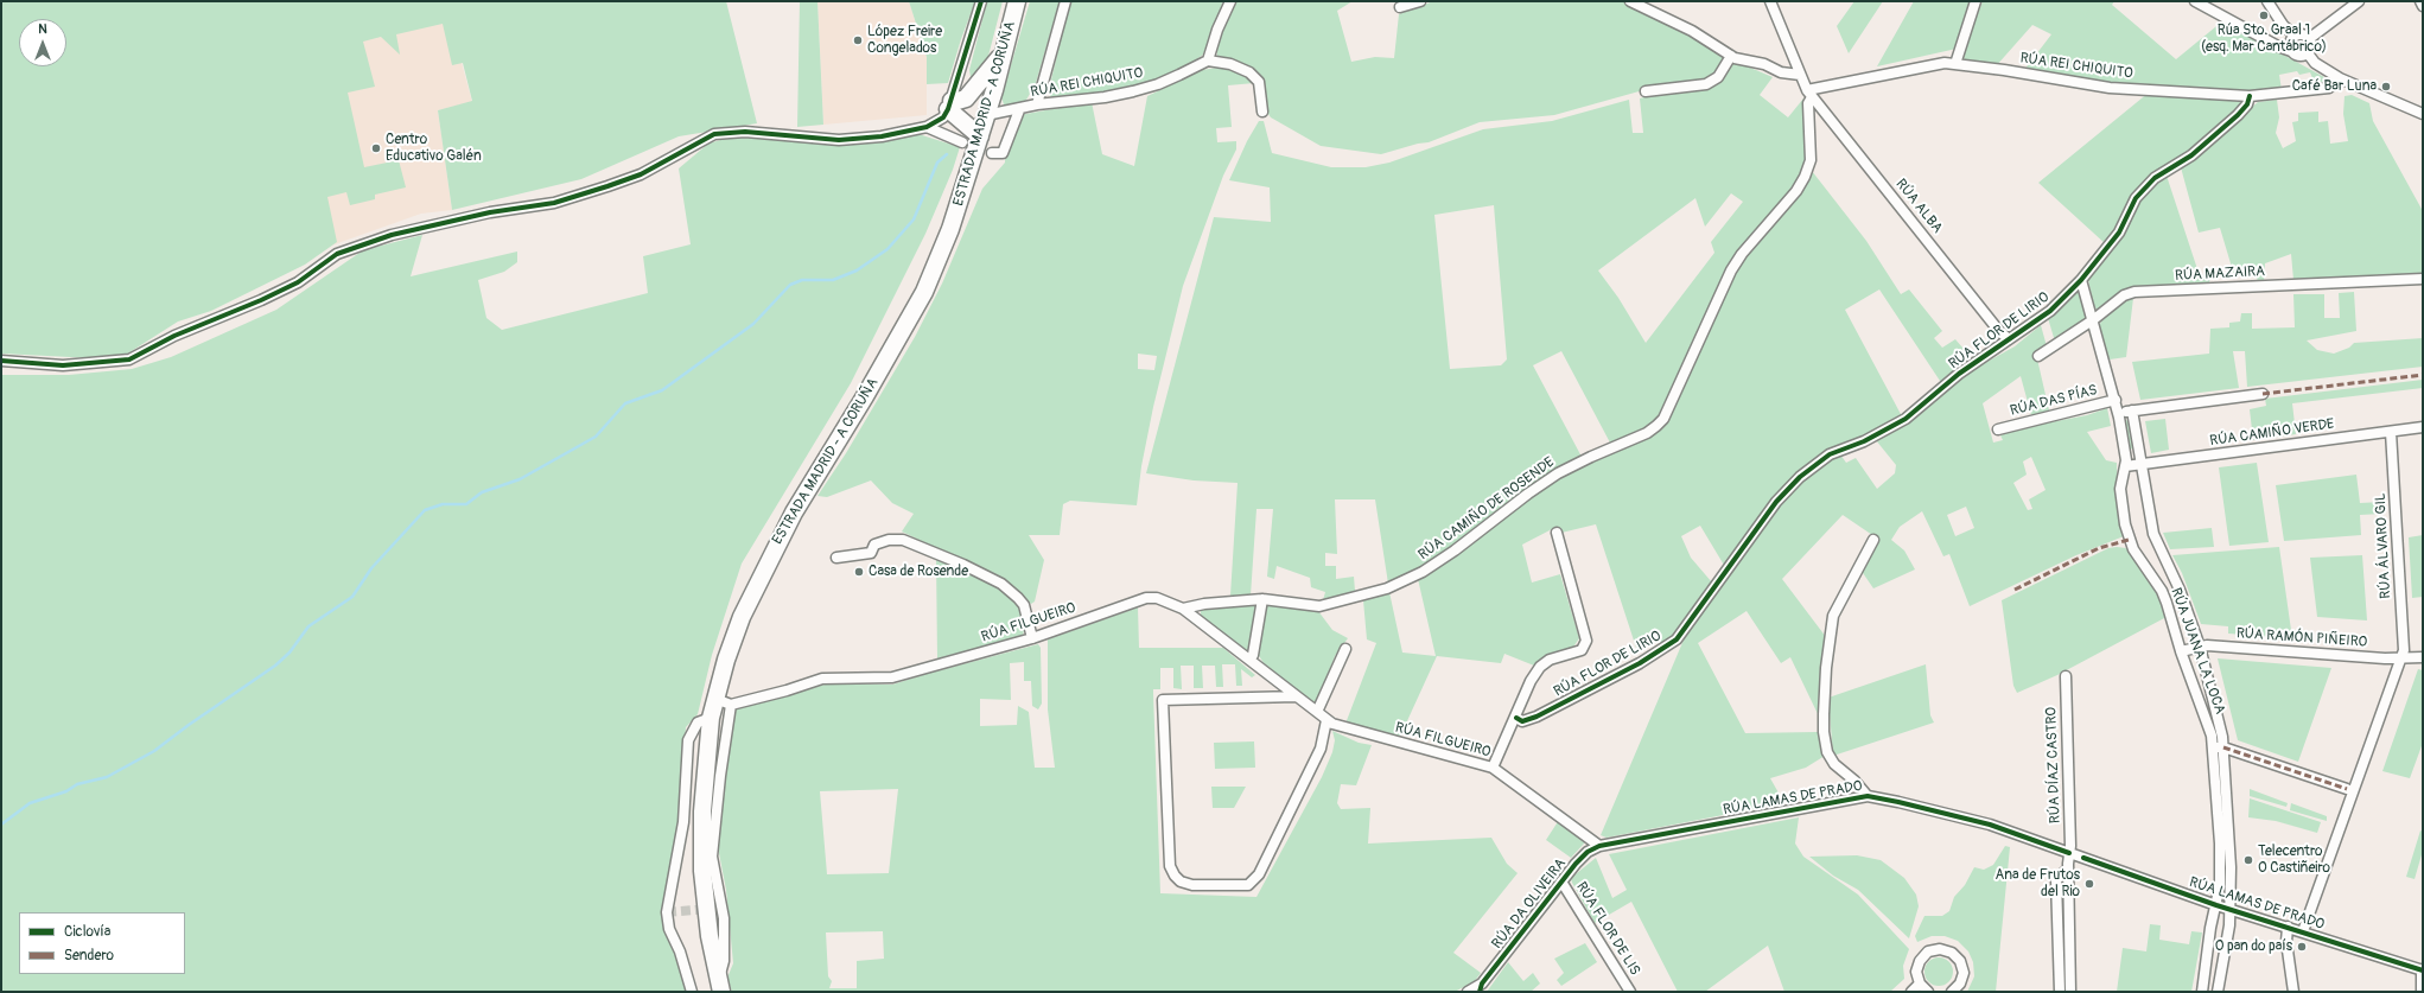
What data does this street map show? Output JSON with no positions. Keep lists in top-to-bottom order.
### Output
{
  "streets": {
    "highway": ["ESTRADA MADRID - A CORUÑA"],
    "street": [
      "RÚA REI CHIQUITO",
      "RÚA ALBA",
      "RÚA MAZAIRA",
      "RÚA FLOR DE LIRIO",
      "RÚA DAS PÍAS",
      "RÚA CAMIÑO VERDE",
      "RÚA CAMIÑO DE ROSENDE",
      "RÚA ÁLVARO GIL",
      "RÚA FILGUEIRO",
      "RÚA RAMÓN PIÑEIRO",
      "RÚA JUANA LA LOCA",
      "RÚA DÍAZ CASTRO",
      "RÚA LAMAS DE PRADO",
      "RÚA DA OLIVEIRA",
      "RÚA FLOR DE LIS"
    ]
  },
  "crossings": [
    ["RÚA REI CHIQUITO", "ESTRADA MADRID - A CORUÑA"],
    ["RÚA REI CHIQUITO", "RÚA ALBA"],
    ["RÚA REI CHIQUITO", "RÚA FLOR DE LIRIO"],
    ["RÚA REI CHIQUITO", "RÚA CAMIÑO DE ROSENDE"],
    ["RÚA ALBA", "RÚA FLOR DE LIRIO"],
    ["RÚA ALBA", "RÚA CAMIÑO DE ROSENDE"],
    ["RÚA MAZAIRA", "RÚA JUANA LA LOCA"],
    ["RÚA FLOR DE LIRIO", "RÚA JUANA LA LOCA"],
    ["RÚA DAS PÍAS", "RÚA JUANA LA LOCA"],
    ["RÚA CAMIÑO VERDE", "RÚA ÁLVARO GIL"],
    ["RÚA CAMIÑO VERDE", "RÚA JUANA LA LOCA"],
    ["RÚA CAMIÑO DE ROSENDE", "RÚA FILGUEIRO"],
    ["RÚA ÁLVARO GIL", "RÚA RAMÓN PIÑEIRO"],
    ["RÚA ÁLVARO GIL", "RÚA LAMAS DE PRADO"],
    ["RÚA FILGUEIRO", "RÚA LAMAS DE PRADO"],
    ["RÚA FILGUEIRO", "RÚA DA OLIVEIRA"],
    ["RÚA RAMÓN PIÑEIRO", "RÚA JUANA LA LOCA"],
    ["RÚA JUANA LA LOCA", "RÚA LAMAS DE PRADO"],
    ["RÚA DÍAZ CASTRO", "RÚA LAMAS DE PRADO"],
    ["RÚA LAMAS DE PRADO", "RÚA DA OLIVEIRA"],
    ["RÚA DA OLIVEIRA", "RÚA FLOR DE LIS"]
  ],
  "places": [
    "Rúa Sto. Graal 1 (esq. Mar Cantábrico)",
    "López Freire Congelados",
    "Café Bar Luna",
    "Centro Educativo Galén",
    "Casa de Rosende",
    "Telecentro O Castiñeiro",
    "Ana de Frutos del Rio",
    "O pan do país"
  ],
  "legend": ["Ciclovía", "Sendero"],
  "north": "top"
}
